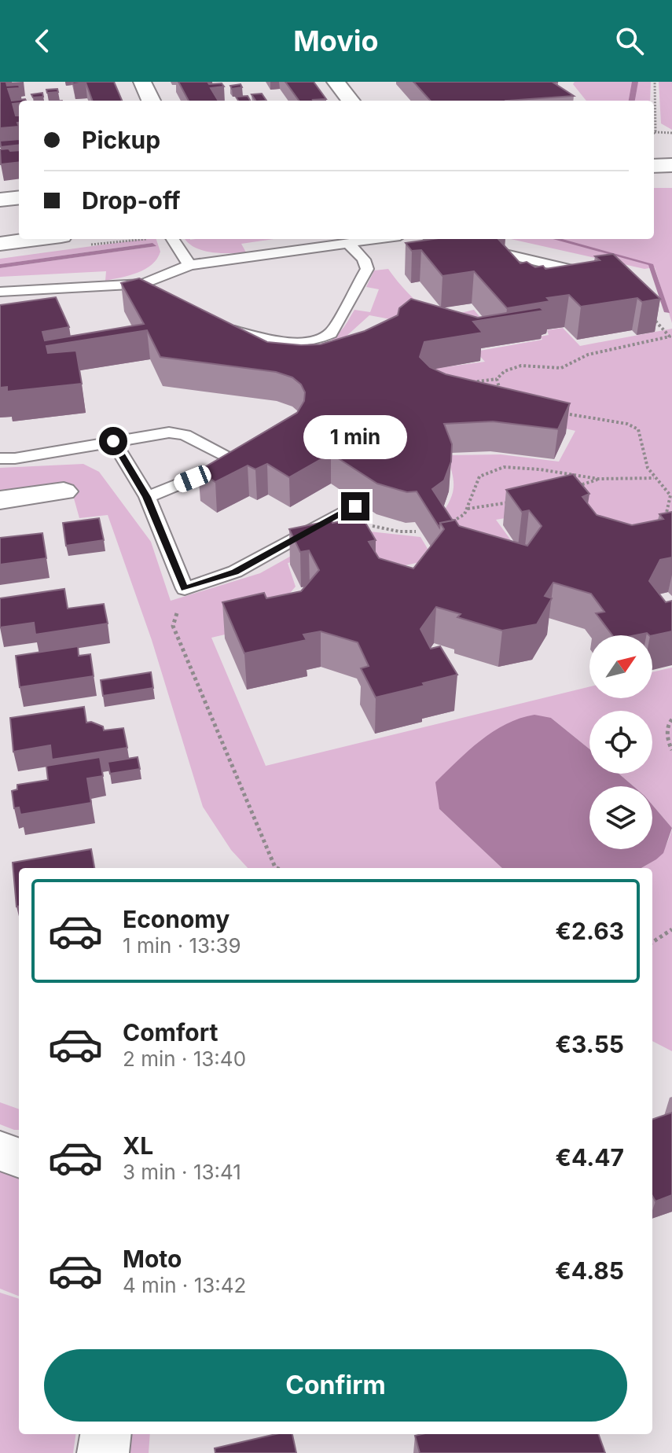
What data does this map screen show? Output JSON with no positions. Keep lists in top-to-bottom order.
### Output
{
  "north": "top right",
  "page": {
    "header": "Movio",
    "banner": ["Pickup", "Drop-off"],
    "bubble": "1 min",
    "list": [
      {
        "name": "Economy",
        "note": "1 min · 13:39",
        "value": "€2.63"
      },
      {
        "name": "Comfort",
        "note": "2 min · 13:40",
        "value": "€3.55"
      },
      {
        "name": "XL",
        "note": "3 min · 13:41",
        "value": "€4.47"
      },
      {
        "name": "Moto",
        "note": "4 min · 13:42",
        "value": "€4.85"
      }
    ],
    "buttons": "Confirm"
  }
}
